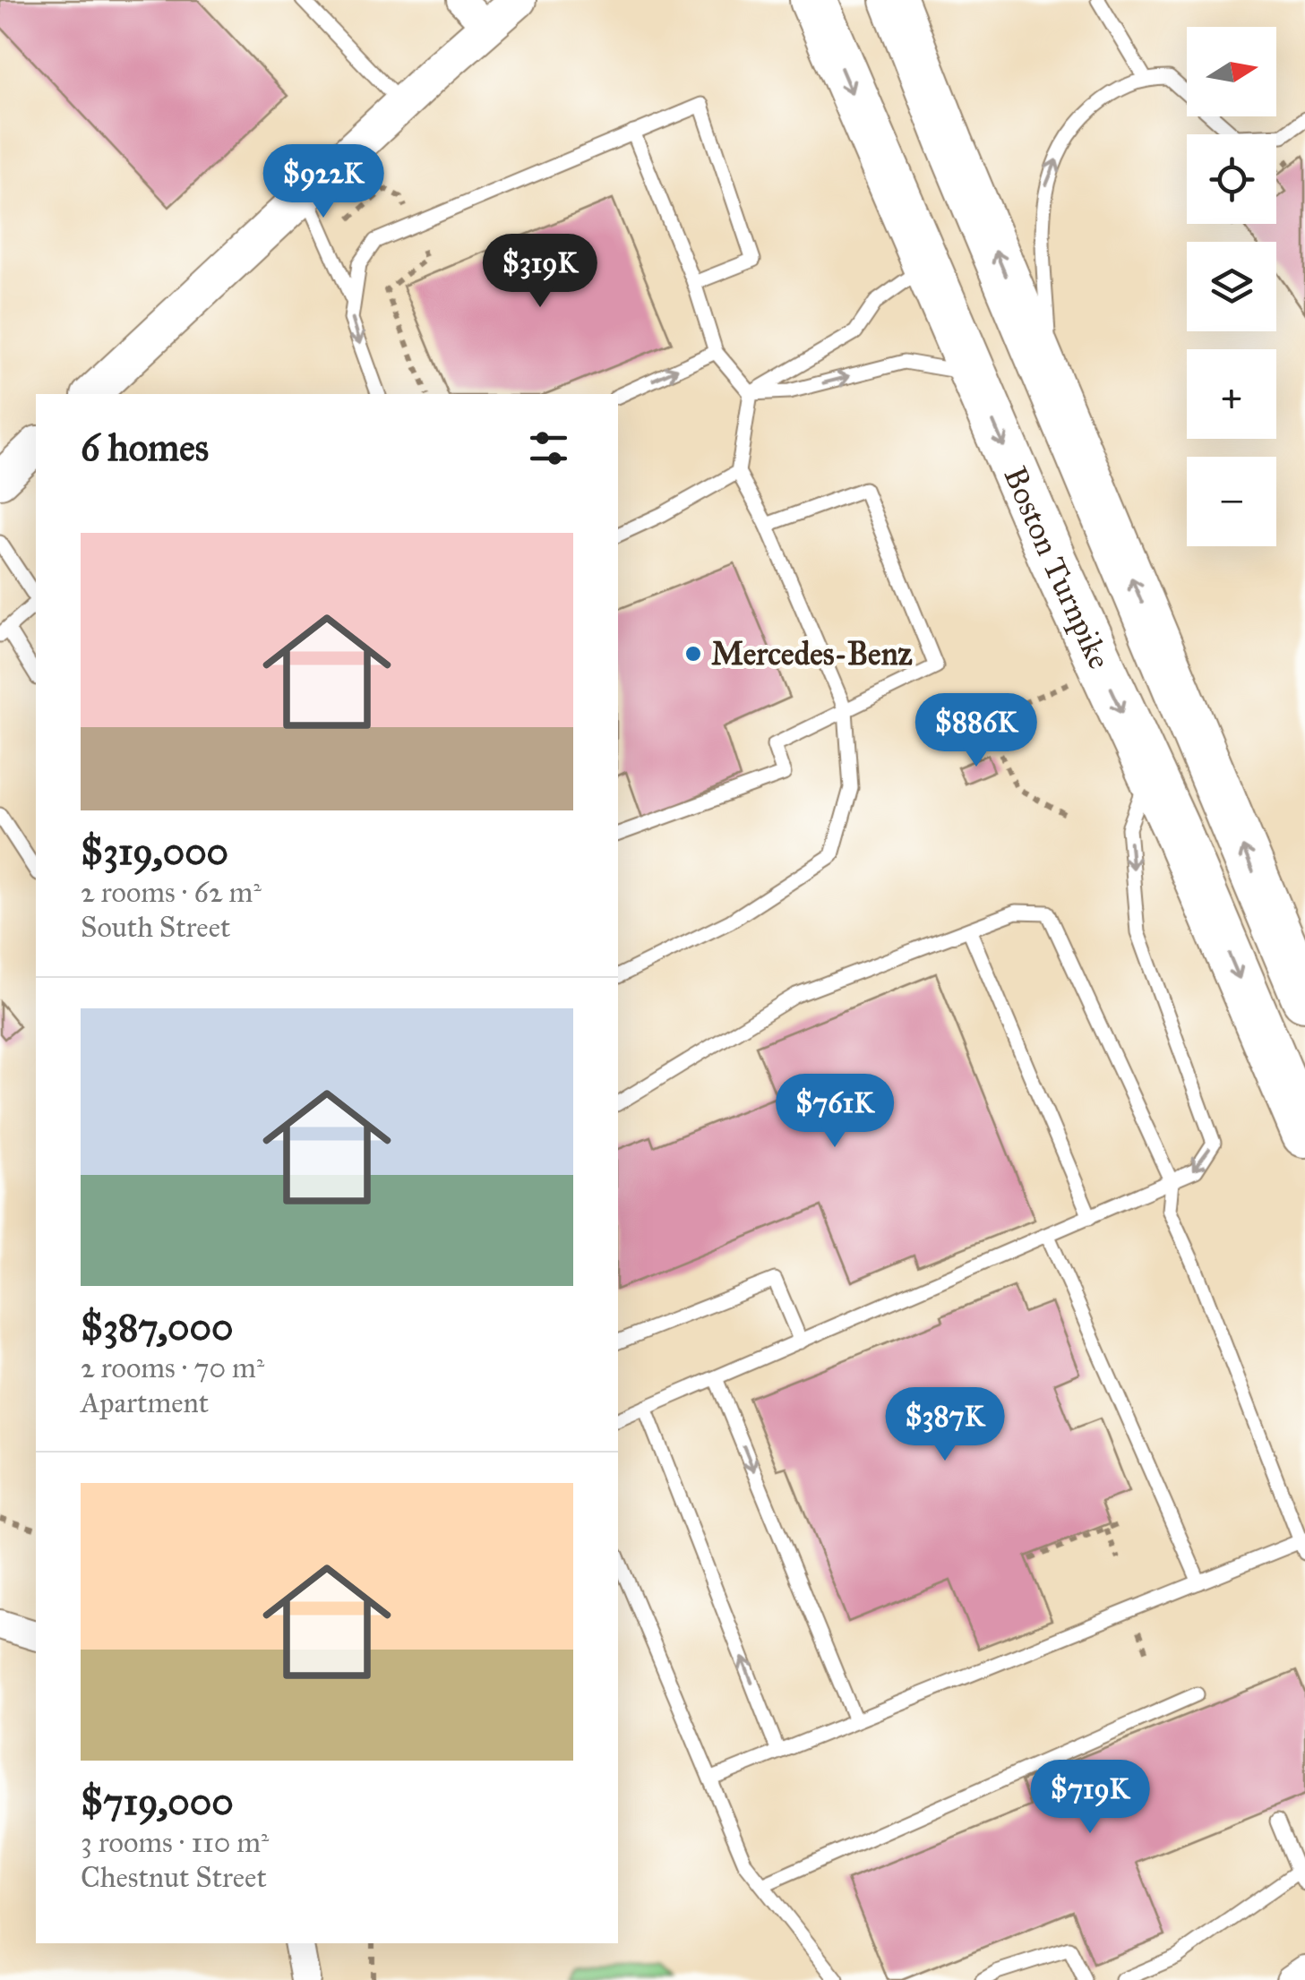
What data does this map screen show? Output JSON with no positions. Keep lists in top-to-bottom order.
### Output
{
  "streets": {
    "highway": ["Boston Turnpike"]
  },
  "places": ["Mercedes-Benz"],
  "north": "right",
  "page": {
    "map_buttons": ["+", "−"],
    "price": [
      "$922K",
      "$319K",
      "$886K",
      "$761K",
      "$387K",
      "$719K"
    ],
    "heading": "6 homes",
    "list": [
      {
        "name": "$319,000",
        "note": "2 rooms · 62 m² · South Street"
      },
      {
        "name": "$387,000",
        "note": "2 rooms · 70 m² · Apartment"
      },
      {
        "name": "$719,000",
        "note": "3 rooms · 110 m² · Chestnut Street"
      }
    ]
  }
}
